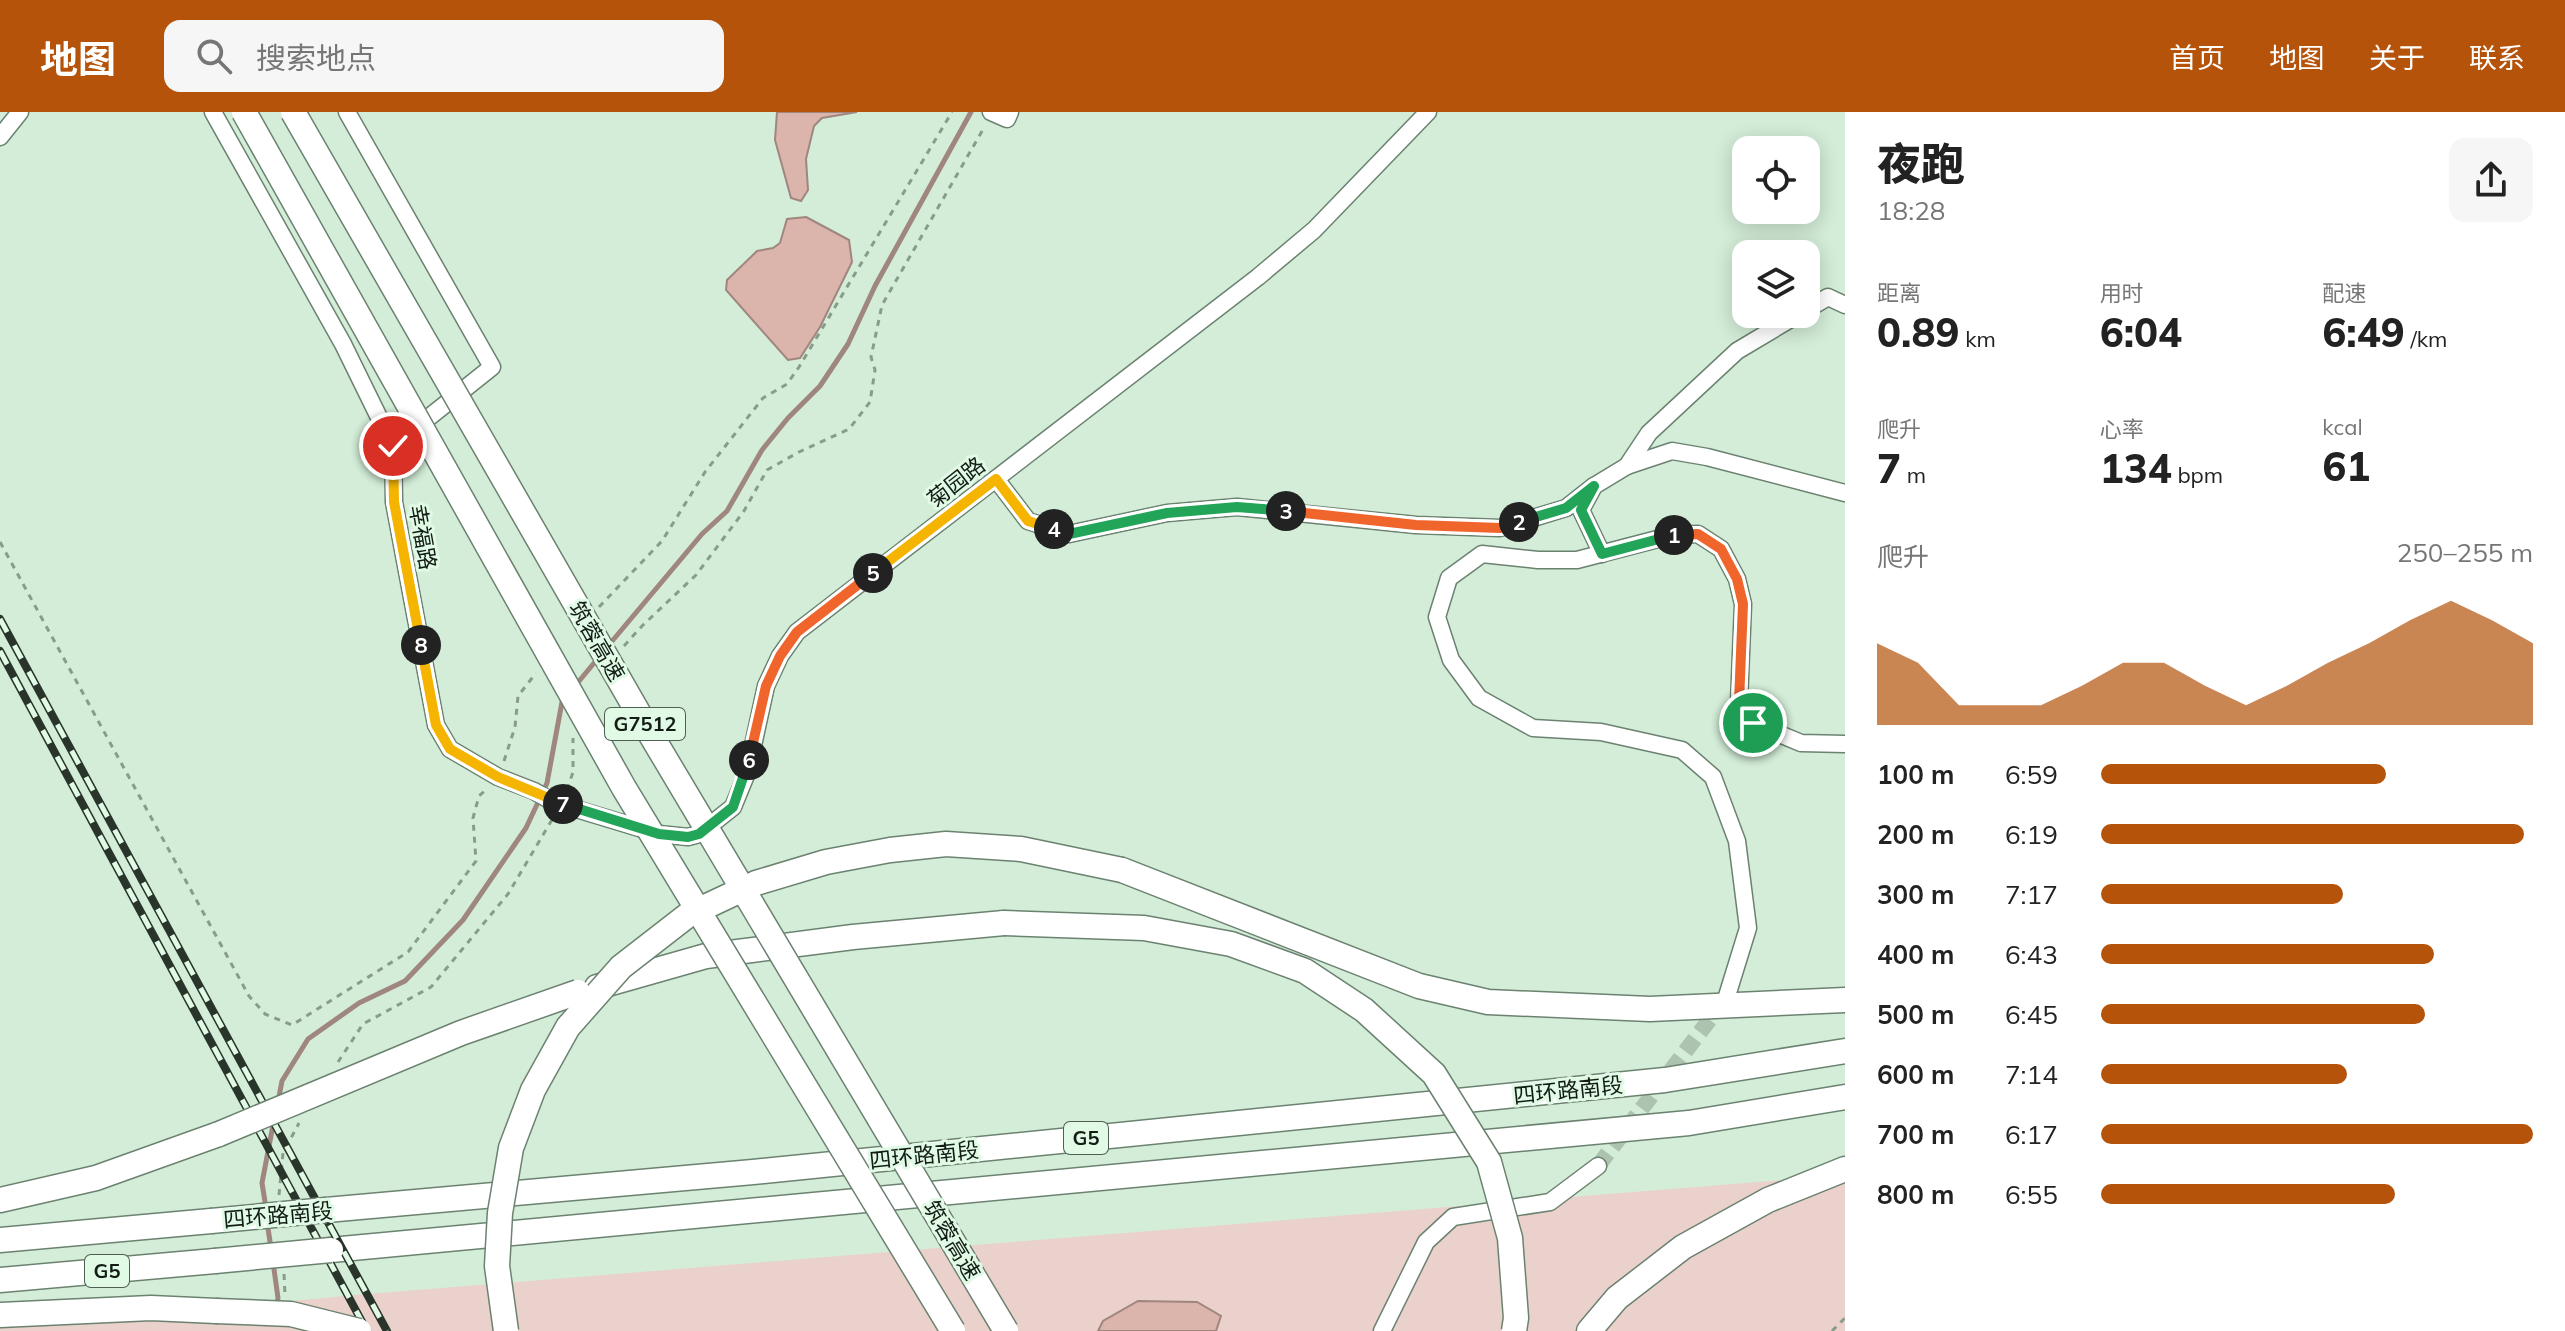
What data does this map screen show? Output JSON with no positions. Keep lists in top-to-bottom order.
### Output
{
  "streets": {
    "highway": [
      "筑蓉高速",
      "G7512",
      "四环路南段",
      "G5"
    ],
    "street": ["菊园路", "幸福路"]
  },
  "crossings": [
    ["菊园路", "幸福路"]
  ],
  "page": {
    "header": "地图",
    "search": "搜索地点",
    "nav": [
      "首页",
      "地图",
      "关于",
      "联系"
    ],
    "heading": ["夜跑", "18:28"],
    "stats": [
      ["距离", "0.89 km"],
      ["用时", "6:04"],
      ["配速", "6:49 /km"],
      ["爬升", "7 m"],
      ["心率", "134 bpm"],
      ["kcal", "61"]
    ],
    "pins": [
      "3",
      "2",
      "4",
      "1",
      "5",
      "8",
      "6",
      "7"
    ],
    "chart": ["爬升", "250–255 m"],
    "list": [
      {
        "name": "100 m",
        "note": "6:59"
      },
      {
        "name": "200 m",
        "note": "6:19"
      },
      {
        "name": "300 m",
        "note": "7:17"
      },
      {
        "name": "400 m",
        "note": "6:43"
      },
      {
        "name": "500 m",
        "note": "6:45"
      },
      {
        "name": "600 m",
        "note": "7:14"
      },
      {
        "name": "700 m",
        "note": "6:17"
      },
      {
        "name": "800 m",
        "note": "6:55"
      }
    ]
  }
}
